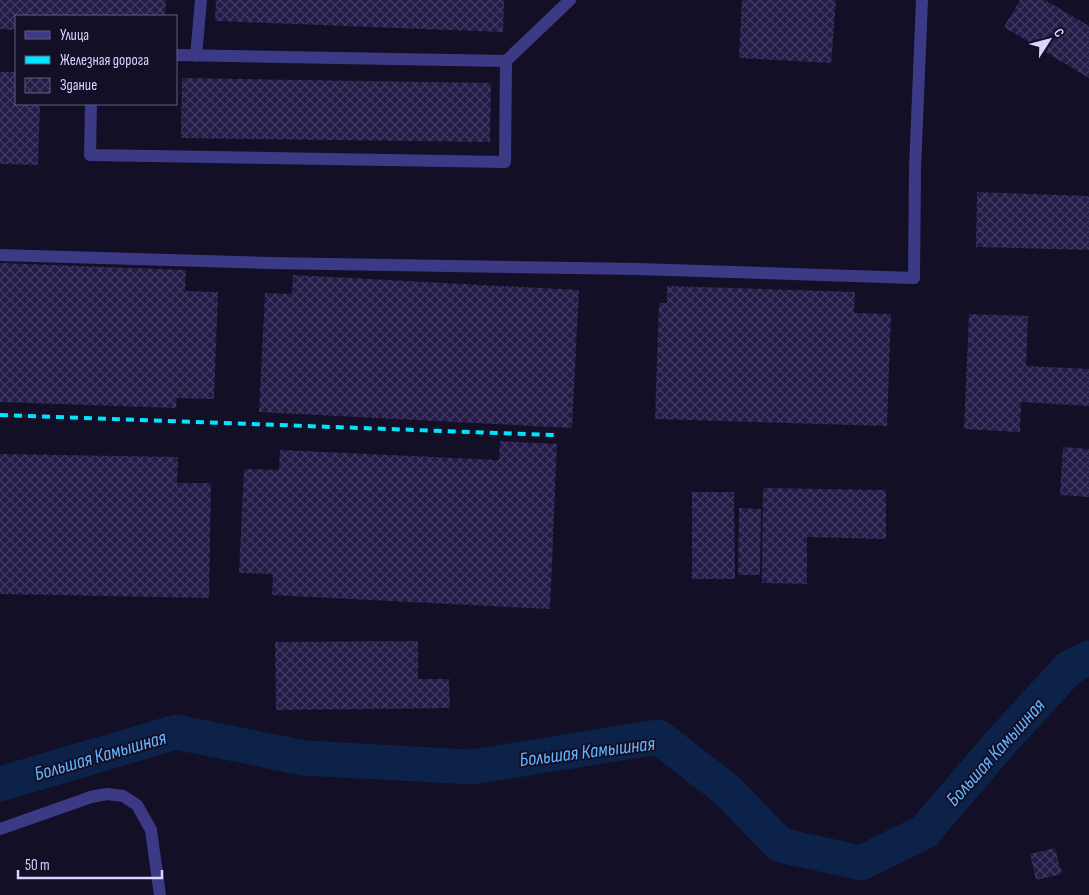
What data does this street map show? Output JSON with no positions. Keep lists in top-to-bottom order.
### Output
{
  "water": ["Большая Камышная"],
  "legend": ["Улица", "Железная дорога", "Здание"],
  "scale_bar": "50 m",
  "north": "top right"
}
